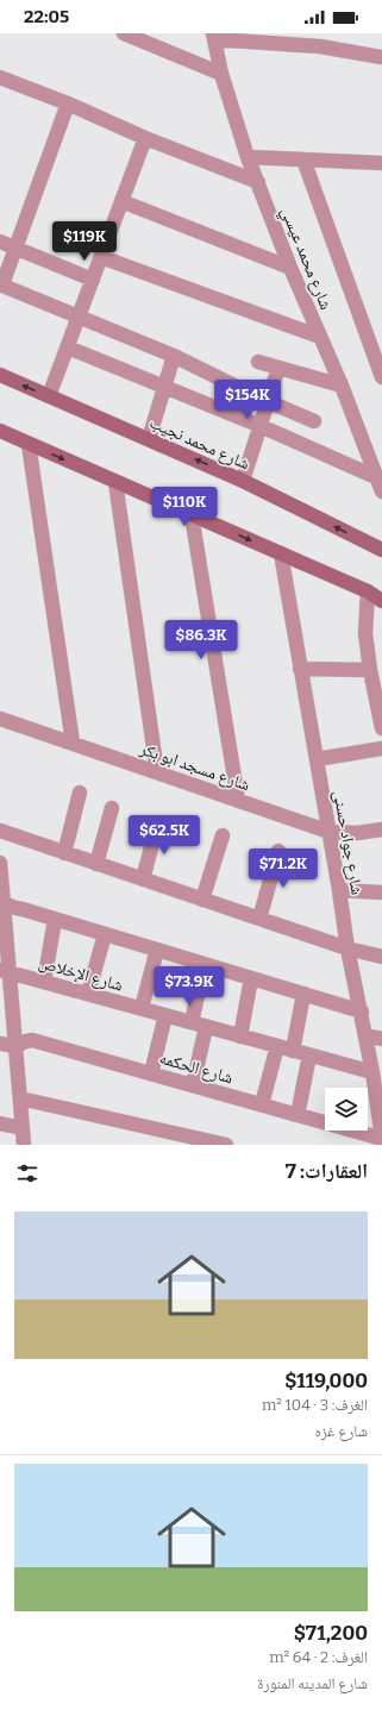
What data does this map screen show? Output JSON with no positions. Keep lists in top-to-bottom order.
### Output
{
  "streets": {
    "main road": ["شارع محمد نجيب"],
    "street": [
      "شارع محمد عيسي",
      "شارع مسجد ابو بكر",
      "شارع جواد حسنى",
      "شارع الإخلاص",
      "شارع الحكمه"
    ]
  },
  "crossings": [
    ["شارع مسجد ابو بكر", "شارع جواد حسنى"],
    ["شارع جواد حسنى", "شارع الإخلاص"],
    ["شارع جواد حسنى", "شارع الحكمه"]
  ],
  "page": {
    "status": "22:05",
    "price": [
      "$119K",
      "$154K",
      "$110K",
      "$86.3K",
      "$62.5K",
      "$71.2K",
      "$73.9K"
    ],
    "heading": "العقارات: 7",
    "list": [
      {
        "name": "$119,000",
        "note": "الغرف: 3 · 104 m² · شارع غزه"
      },
      {
        "name": "$71,200",
        "note": "الغرف: 2 · 64 m² · شارع المدينه المنورة"
      }
    ]
  }
}
